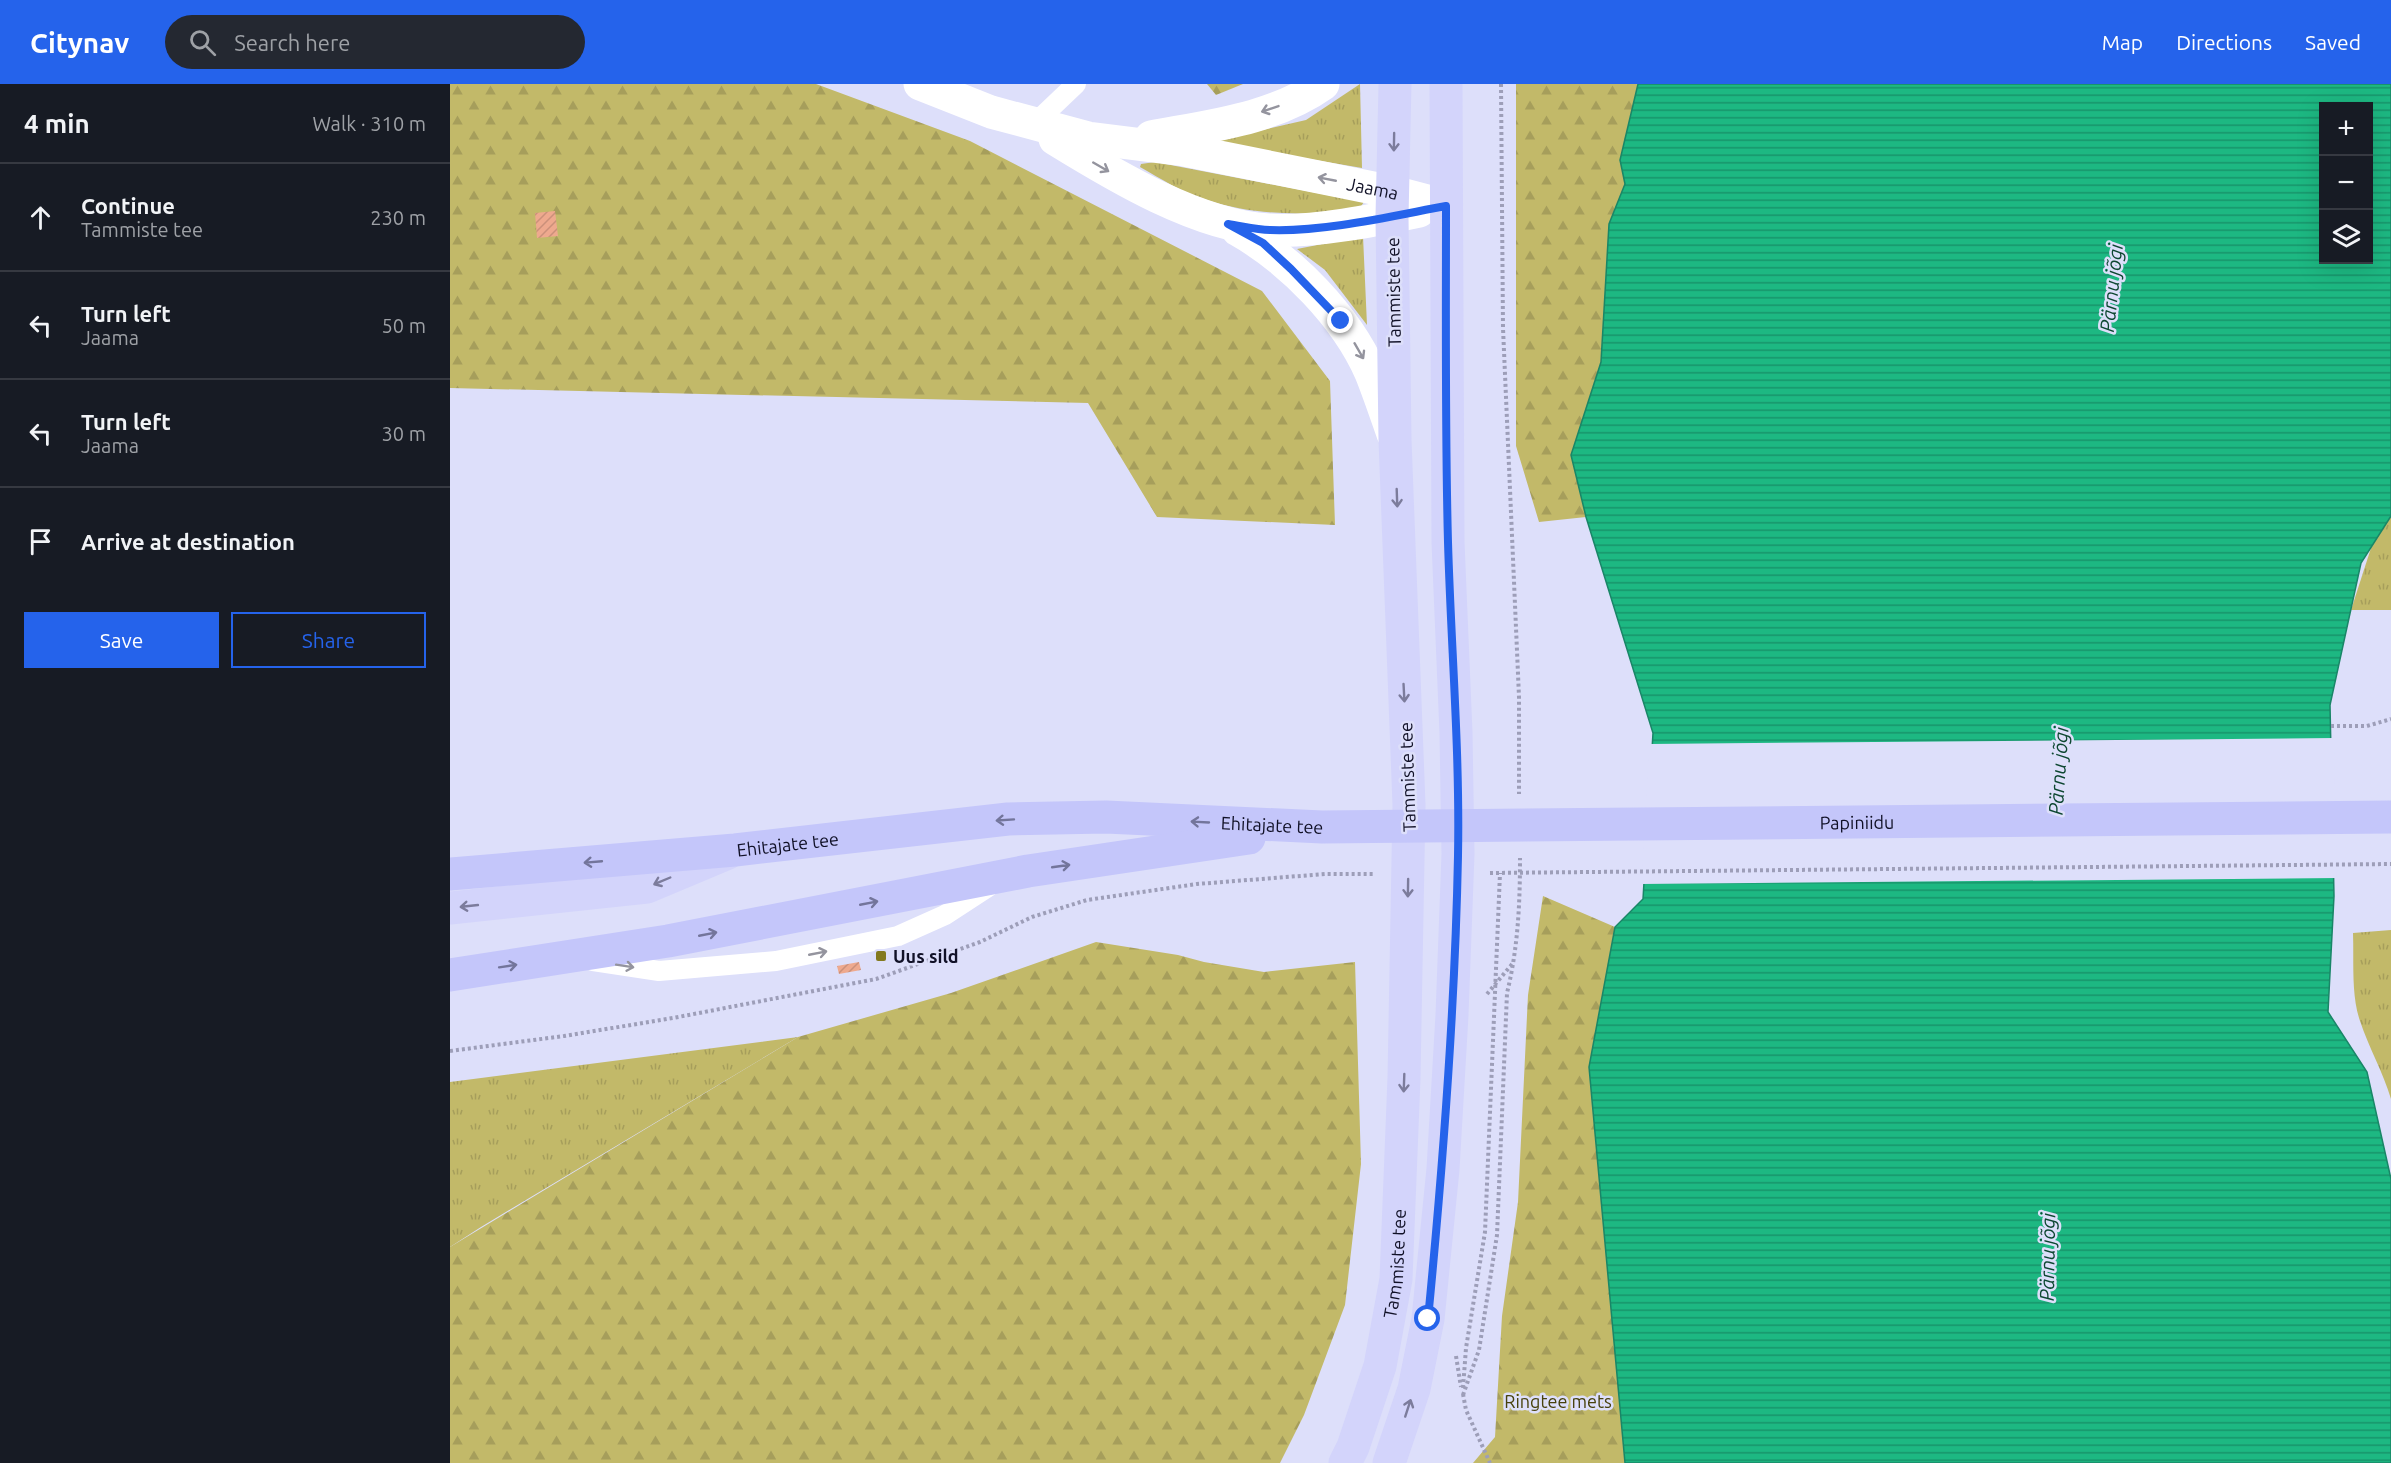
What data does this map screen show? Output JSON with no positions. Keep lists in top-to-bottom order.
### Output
{
  "streets": {
    "highway": ["Papiniidu", "Ehitajate tee"],
    "main road": ["Tammiste tee"],
    "street": ["Jaama"]
  },
  "crossings": [
    ["Jaama", "Tammiste tee"],
    ["Papiniidu", "Ehitajate tee"]
  ],
  "water": ["Pärnu jõgi"],
  "parks": ["Ringtee mets"],
  "places": {
    "transit": ["Uus sild"]
  },
  "page": {
    "header": "Citynav",
    "search": "Search here",
    "nav": ["Map", "Directions", "Saved"],
    "heading": ["4 min", "Walk · 310 m"],
    "map_buttons": ["+", "−"],
    "list": [
      ["Continue", "Tammiste tee", "230 m"],
      ["Turn left", "Jaama", "50 m"],
      ["Turn left", "Jaama", "30 m"],
      "Arrive at destination"
    ],
    "buttons": ["Save", "Share"]
  }
}
